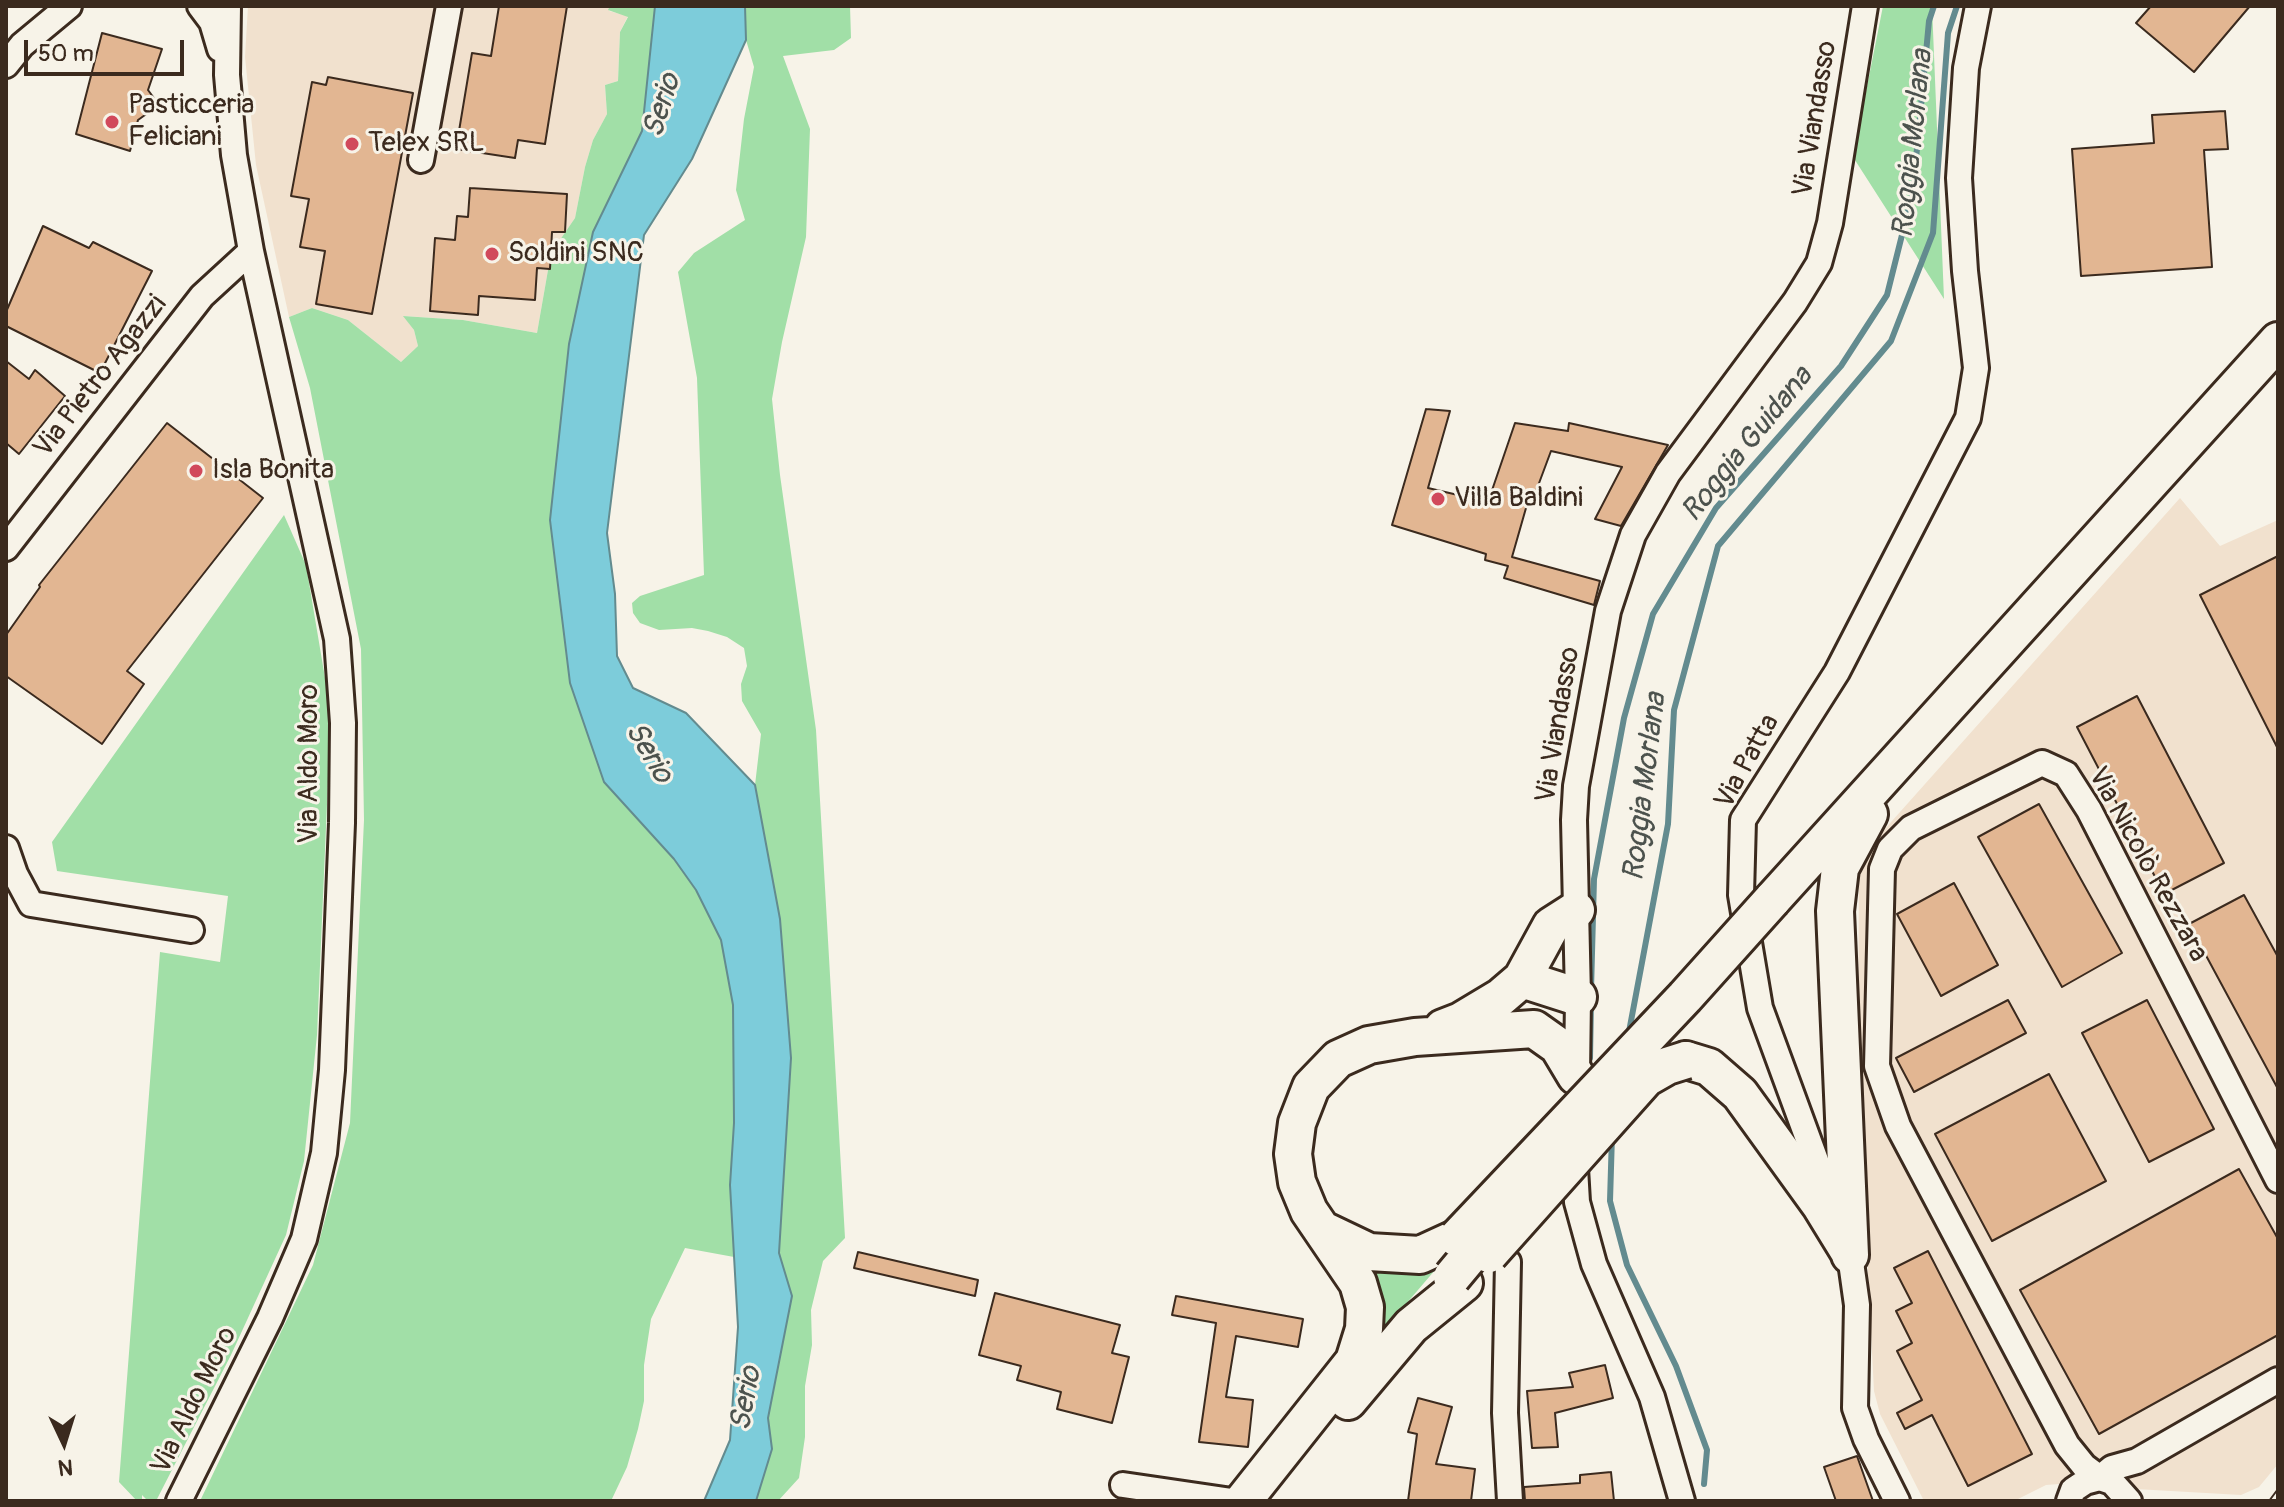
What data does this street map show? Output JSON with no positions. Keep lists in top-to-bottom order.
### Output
{
  "streets": {
    "street": [
      "Via Viandasso",
      "Via Pietro Agazzi",
      "Via Patta",
      "Via Aldo Moro",
      "Via Nicolò Rezzara"
    ]
  },
  "crossings": [
    ["Via Pietro Agazzi", "Via Aldo Moro"]
  ],
  "water": ["Serio", "Roggia Morlana", "Roggia Guidana"],
  "places": [
    "Pasticceria Feliciani",
    "Telex SRL",
    "Soldini SNC",
    "Isla Bonita",
    "Villa Baldini"
  ],
  "scale_bar": "50 m",
  "north": "bottom"
}
